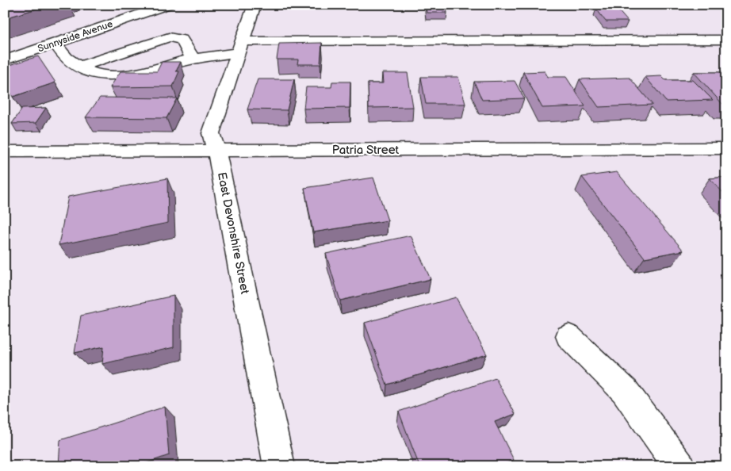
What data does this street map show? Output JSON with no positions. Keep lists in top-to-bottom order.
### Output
{
  "streets": {
    "street": ["Sunnyside Avenue", "Patria Street", "East Devonshire Street"]
  },
  "crossings": [
    ["Patria Street", "East Devonshire Street"]
  ]
}
